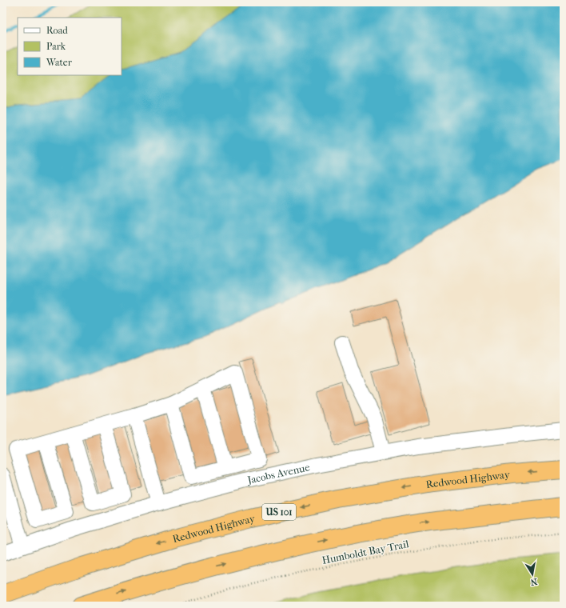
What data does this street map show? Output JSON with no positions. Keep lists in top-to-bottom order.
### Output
{
  "streets": {
    "highway": ["Redwood Highway", "US 101"],
    "street": ["Jacobs Avenue"],
    "path": ["Humboldt Bay Trail"]
  },
  "legend": ["Road", "Park", "Water"],
  "north": "bottom"
}
